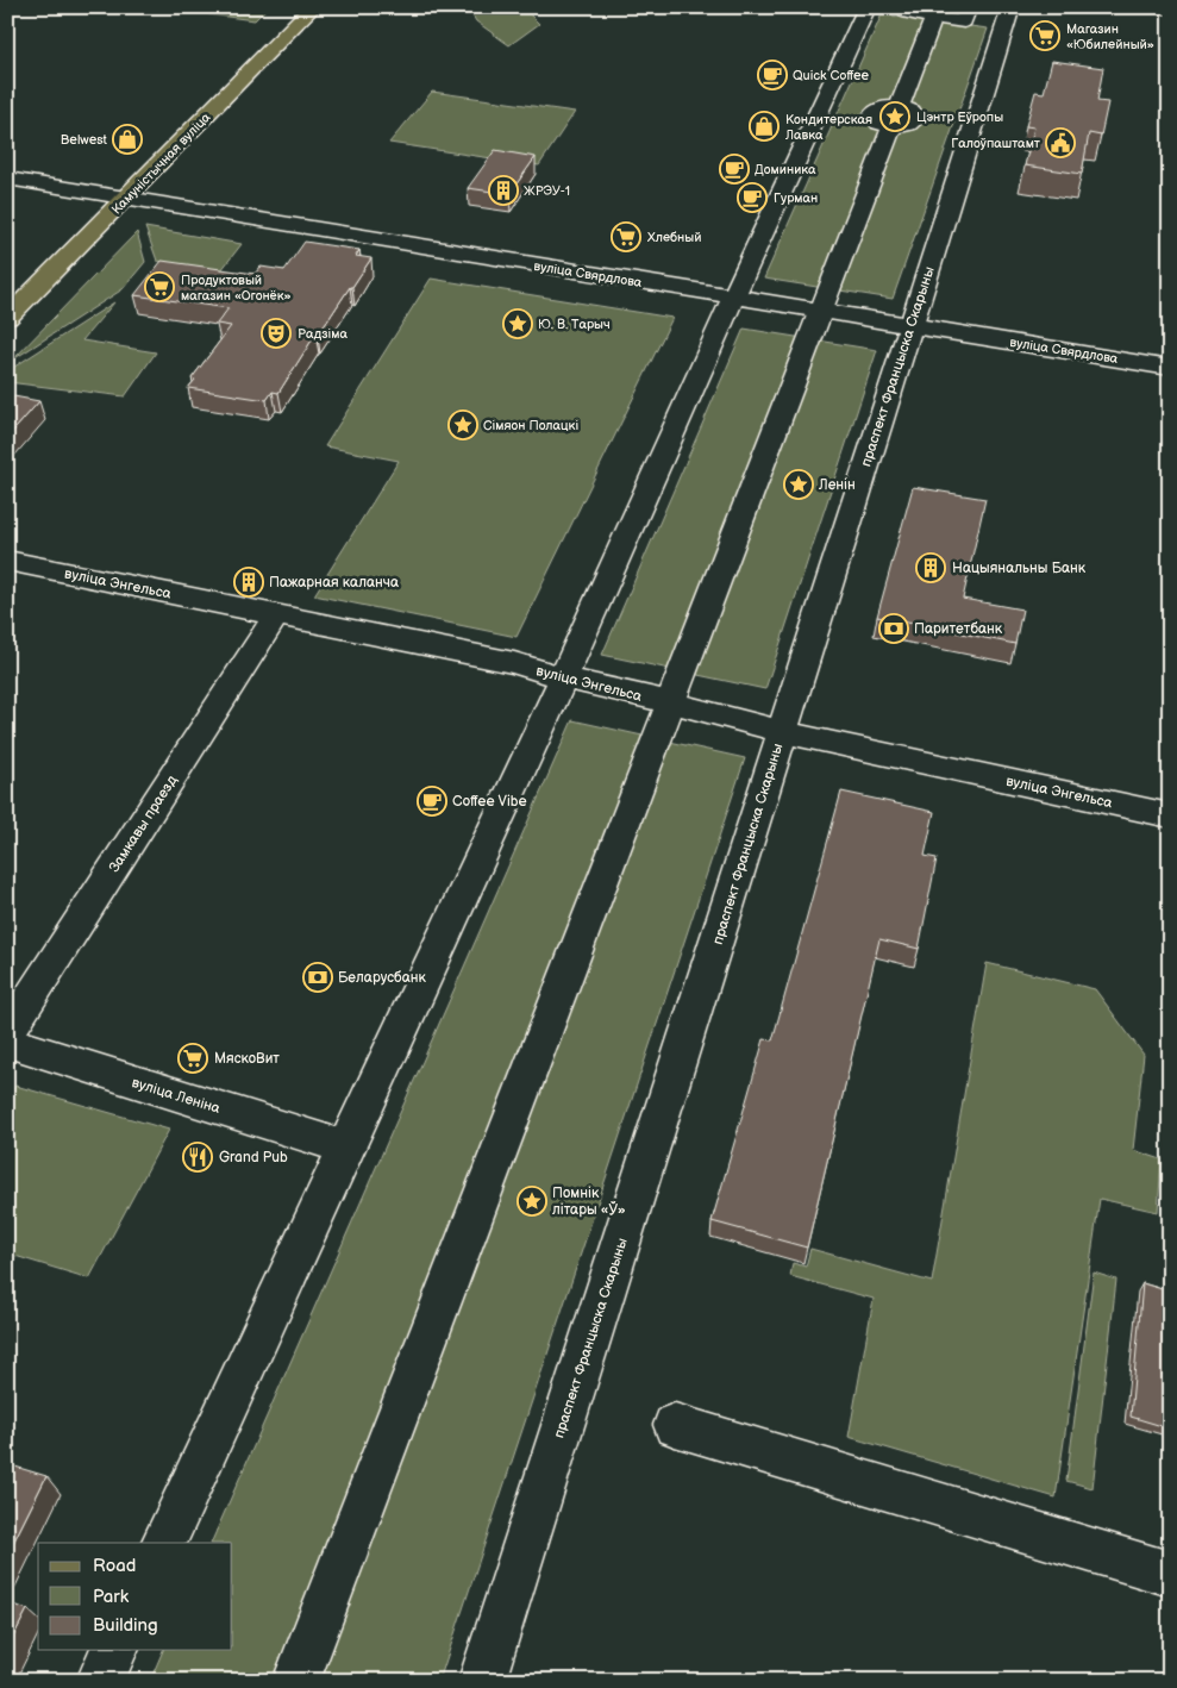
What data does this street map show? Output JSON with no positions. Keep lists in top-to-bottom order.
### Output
{
  "streets": {
    "main road": ["Камуністычная вуліца"],
    "street": [
      "вуліца Свярдлова",
      "праспект Францыска Скарыны",
      "вуліца Энгельса",
      "Замкавы праезд",
      "вуліца Леніна"
    ]
  },
  "crossings": [
    ["Камуністычная вуліца", "вуліца Свярдлова"],
    ["вуліца Свярдлова", "праспект Францыска Скарыны"],
    ["праспект Францыска Скарыны", "вуліца Энгельса"],
    ["вуліца Энгельса", "Замкавы праезд"]
  ],
  "places": {
    "supermarket": [
      "Магазин «Юбилейный»",
      "Хлебный",
      "Продуктовый магазин «Огонёк»",
      "МяскоВит"
    ],
    "cafe": [
      "Quick Coffee",
      "Доминика",
      "Гурман",
      "Coffee Vibe"
    ],
    "place": [
      "Цэнтр Еўропы",
      "Ю. В. Тарыч",
      "Сімяон Полацкі",
      "Ленін",
      "Помнік літары «Ў»"
    ],
    "shop": ["Кондитерская Лавка", "Belwest"],
    "public building": ["Галоўпаштамт"],
    "building": ["ЖРЭУ-1", "Нацыянальны Банк", "Пажарная каланча"],
    "theatre": ["Радзіма"],
    "bank": ["Паритетбанк", "Беларусбанк"],
    "restaurant": ["Grand Pub"]
  },
  "legend": ["Road", "Park", "Building"]
}
